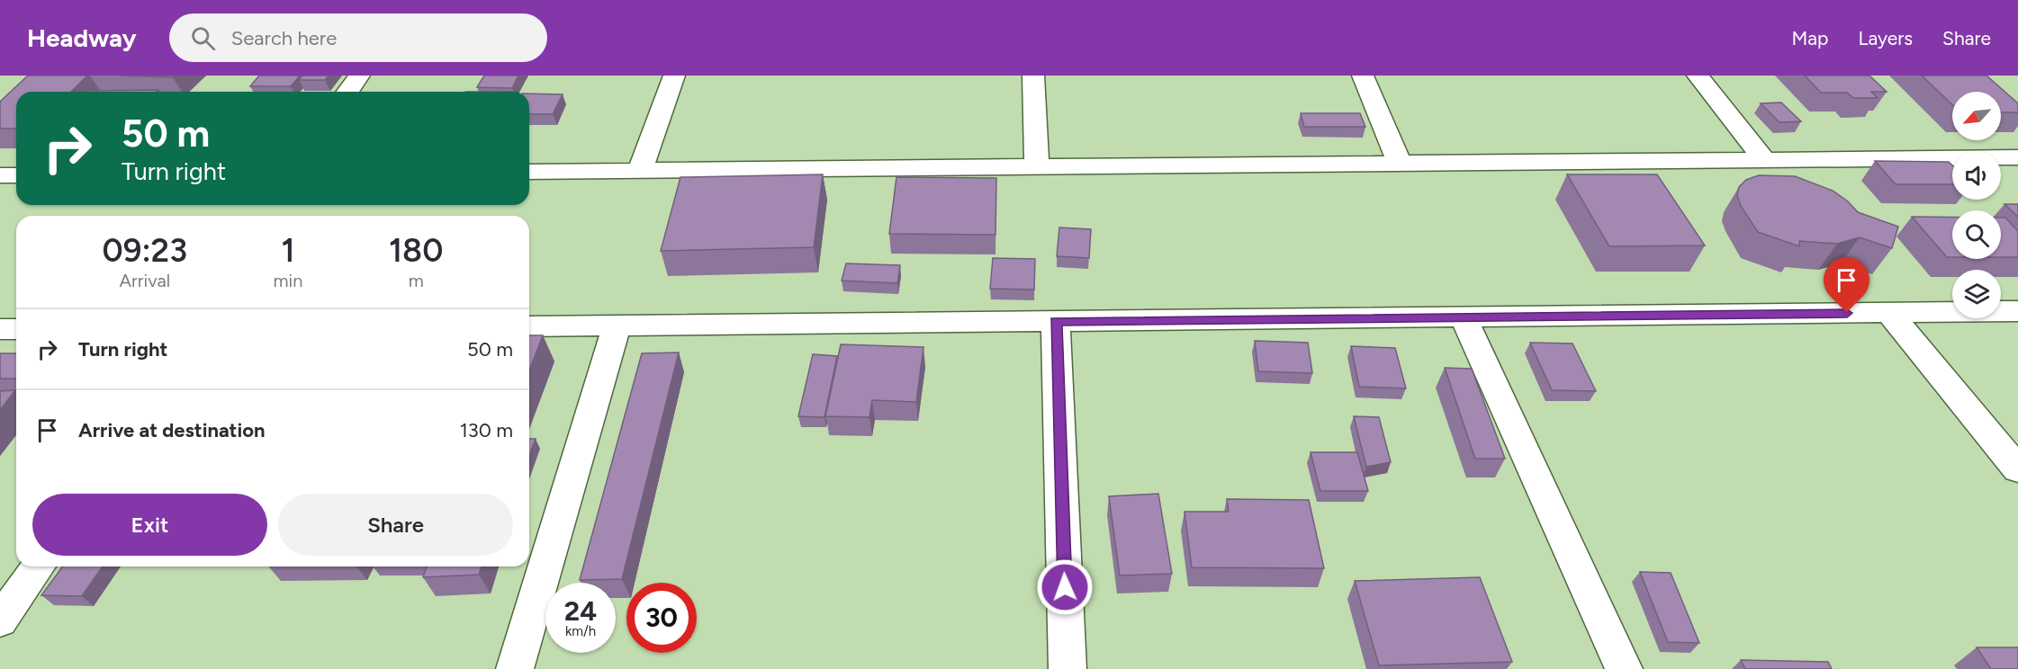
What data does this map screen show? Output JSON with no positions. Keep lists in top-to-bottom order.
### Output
{
  "north": "bottom left",
  "page": {
    "header": "Headway",
    "search": "Search here",
    "nav": ["Map", "Layers", "Share"],
    "turn": ["50 m", "Turn right"],
    "eta": [
      "09:23",
      "Arrival",
      "1",
      "min",
      "180",
      "m"
    ],
    "list": [
      {
        "name": "Turn right",
        "value": "50 m"
      },
      {
        "name": "Arrive at destination",
        "value": "130 m"
      }
    ],
    "buttons": ["Exit", "Share"],
    "speed": "24 km/h",
    "limit": "30"
  }
}
